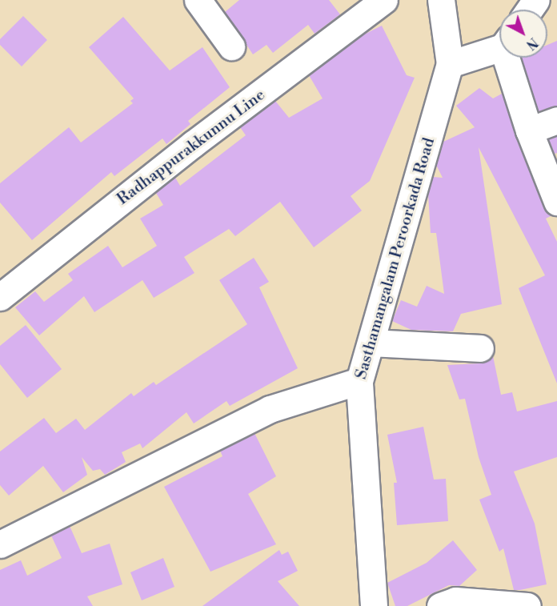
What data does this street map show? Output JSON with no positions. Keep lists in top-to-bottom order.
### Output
{
  "streets": {
    "street": ["Radhappurakkunnu Line", "Sasthamangalam Peroorkada Road"]
  },
  "north": "bottom right"
}
